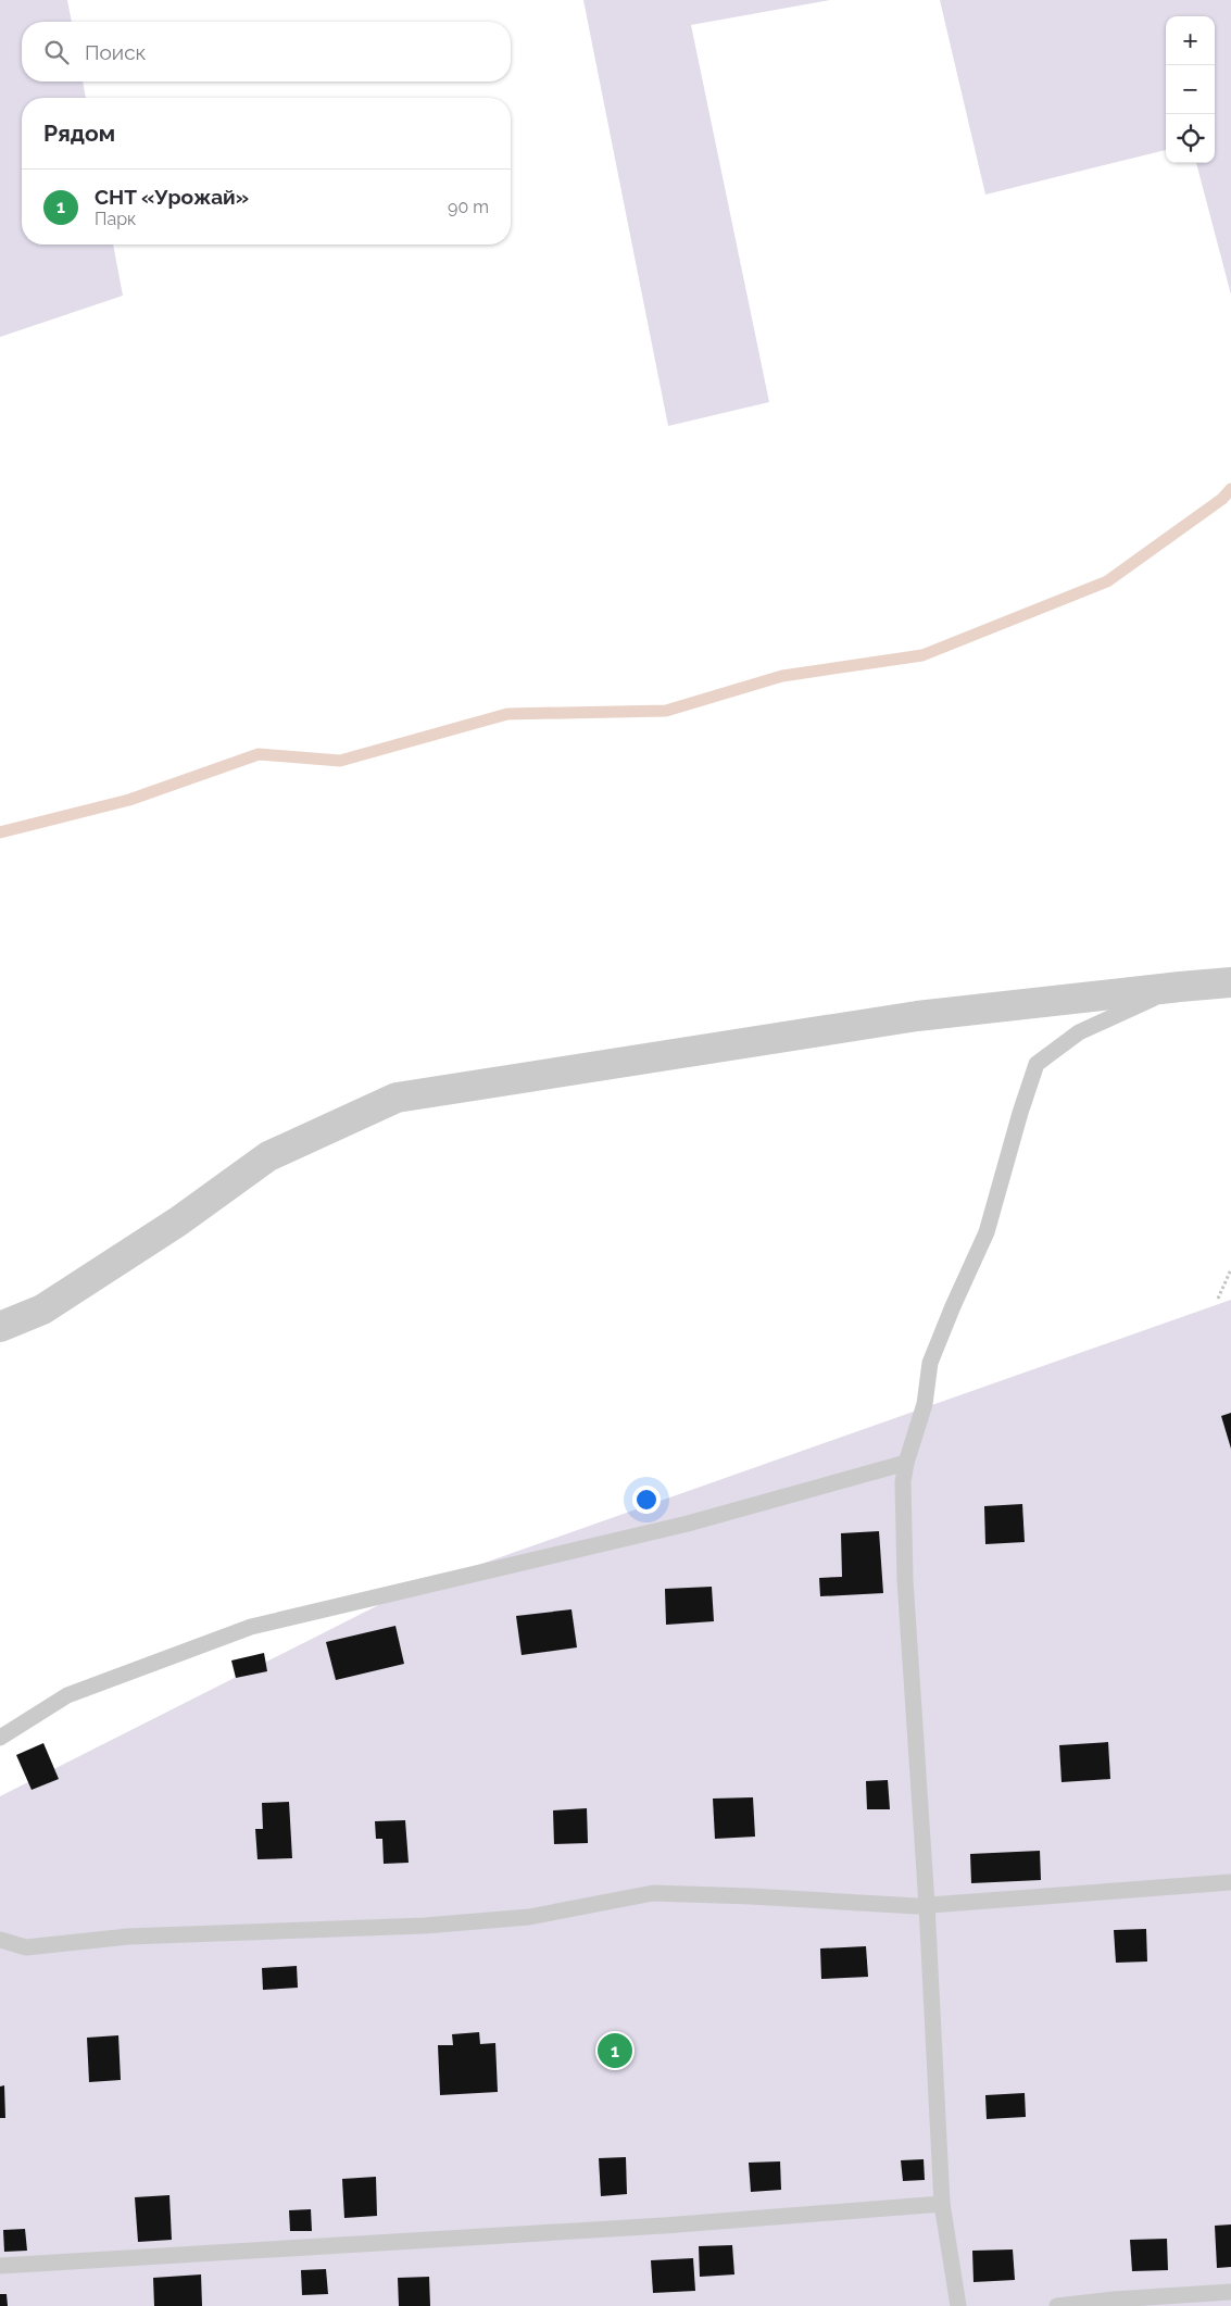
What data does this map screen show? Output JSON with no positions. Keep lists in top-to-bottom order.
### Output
{
  "page": {
    "map_buttons": ["+", "−"],
    "search": "Поиск",
    "heading": "Рядом",
    "list": [
      {
        "mark": "1",
        "name": "СНТ «Урожай»",
        "note": "Парк",
        "value": "90 m"
      }
    ],
    "pins": "1"
  }
}
